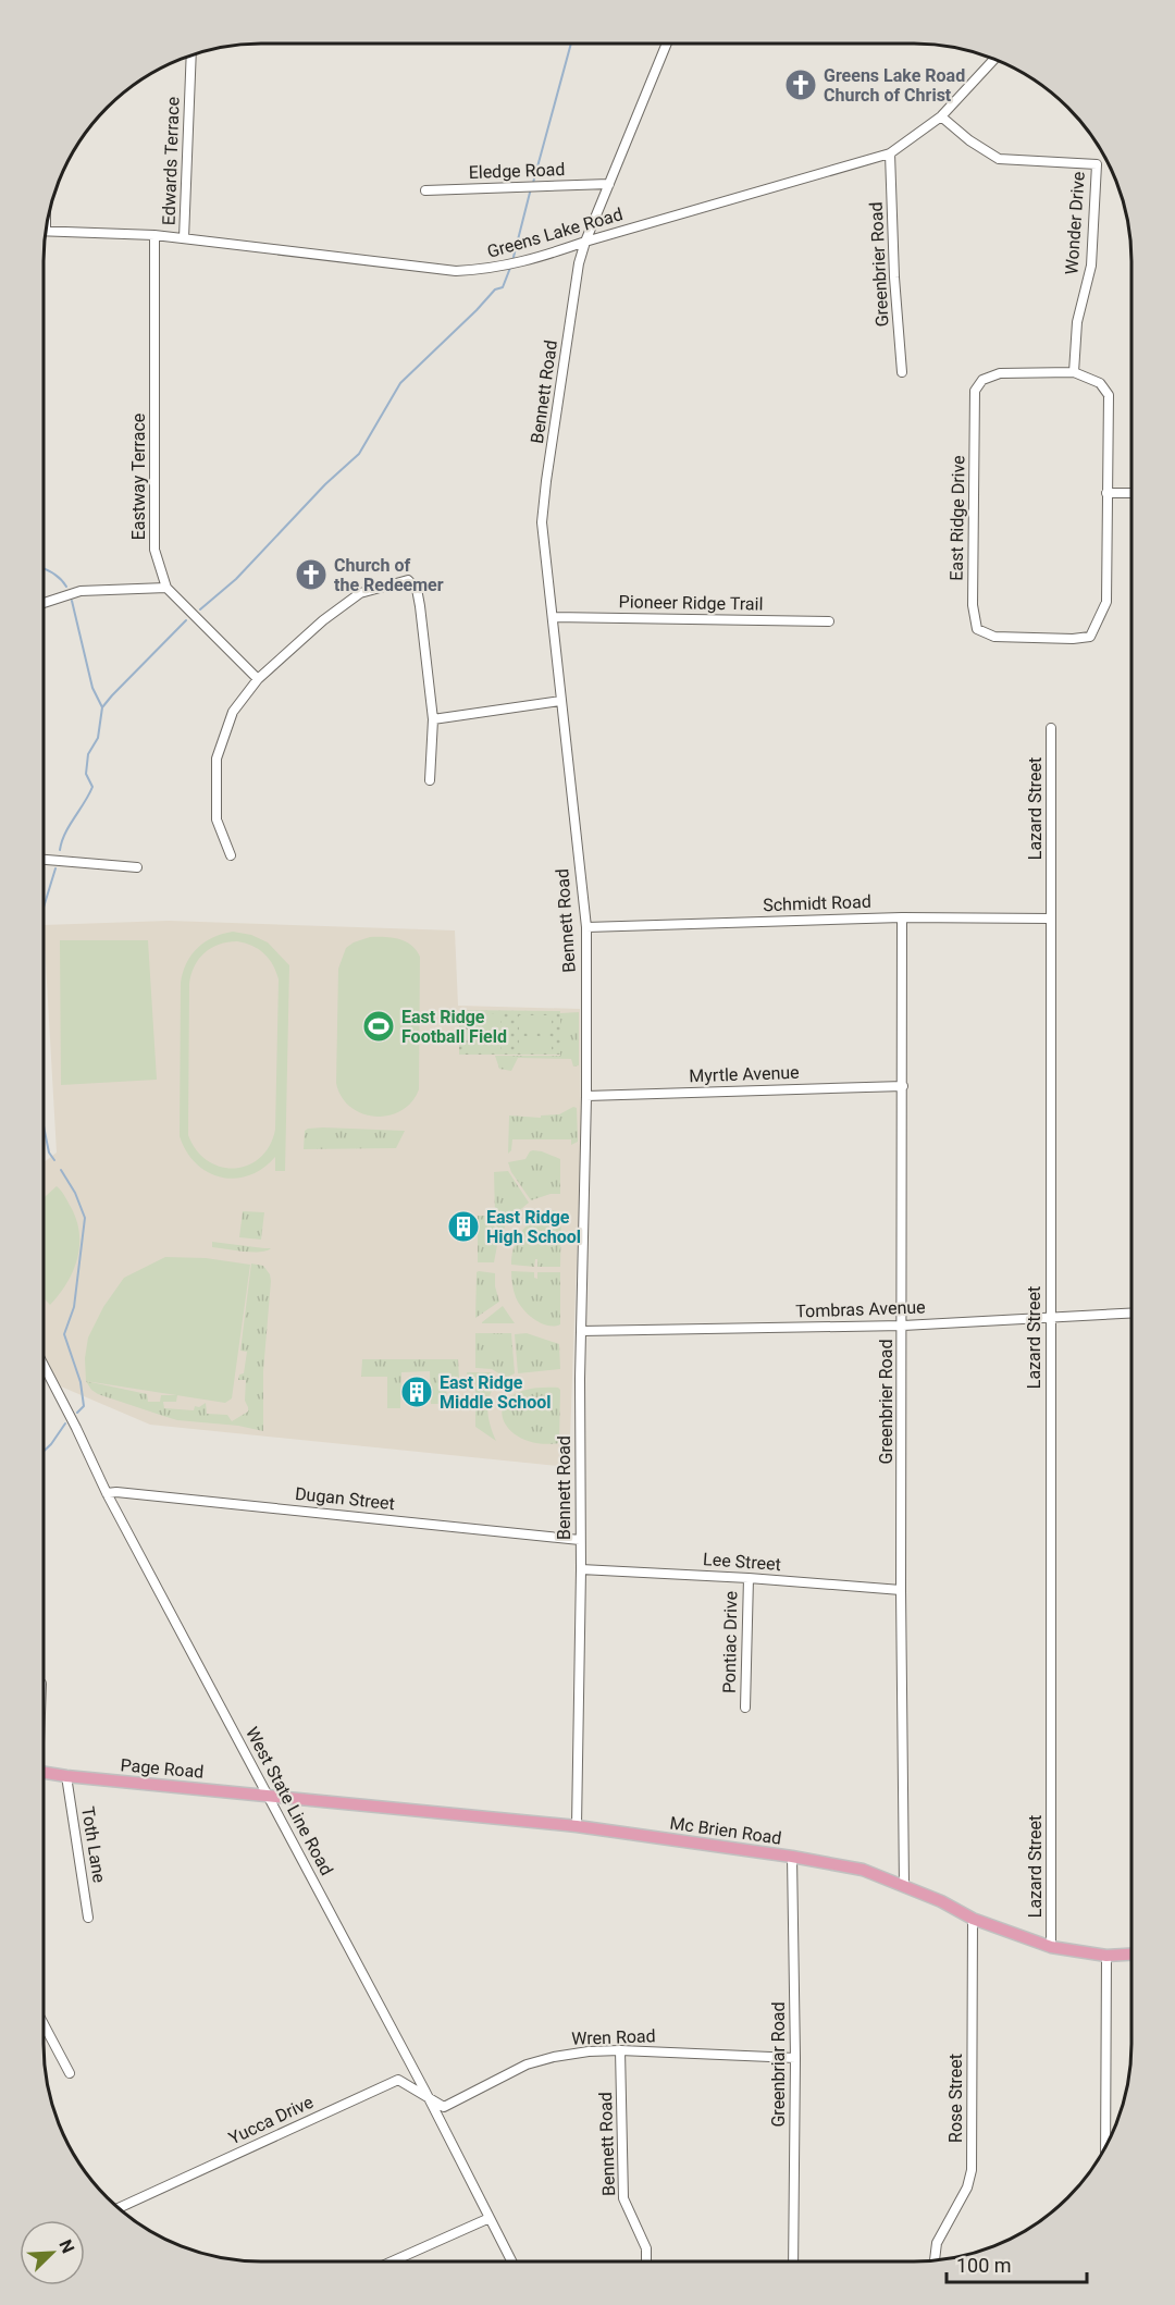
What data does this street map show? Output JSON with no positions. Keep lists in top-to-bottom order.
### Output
{
  "streets": {
    "main road": ["Page Road", "Mc Brien Road"],
    "street": [
      "Edwards Terrace",
      "Eledge Road",
      "Wonder Drive",
      "Greens Lake Road",
      "Greenbrier Road",
      "Bennett Road",
      "Eastway Terrace",
      "East Ridge Drive",
      "Pioneer Ridge Trail",
      "Lazard Street",
      "Schmidt Road",
      "Myrtle Avenue",
      "Tombras Avenue",
      "Dugan Street",
      "Lee Street",
      "Pontiac Drive",
      "West State Line Road",
      "Toth Lane",
      "Wren Road",
      "Greenbriar Road",
      "Rose Street",
      "Yucca Drive"
    ]
  },
  "crossings": [
    ["Edwards Terrace", "Greens Lake Road"],
    ["Eledge Road", "Bennett Road"],
    ["Wonder Drive", "Greens Lake Road"],
    ["Wonder Drive", "East Ridge Drive"],
    ["Greens Lake Road", "Greenbrier Road"],
    ["Greens Lake Road", "Bennett Road"],
    ["Greens Lake Road", "Eastway Terrace"],
    ["Greenbrier Road", "Schmidt Road"],
    ["Greenbrier Road", "Myrtle Avenue"],
    ["Greenbrier Road", "Tombras Avenue"],
    ["Greenbrier Road", "Lee Street"],
    ["Greenbrier Road", "Mc Brien Road"],
    ["Bennett Road", "Pioneer Ridge Trail"],
    ["Bennett Road", "Schmidt Road"],
    ["Bennett Road", "Myrtle Avenue"],
    ["Bennett Road", "Tombras Avenue"],
    ["Bennett Road", "Dugan Street"],
    ["Bennett Road", "Lee Street"],
    ["Bennett Road", "Mc Brien Road"],
    ["Bennett Road", "Wren Road"],
    ["Lazard Street", "Schmidt Road"],
    ["Lazard Street", "Tombras Avenue"],
    ["Lazard Street", "Mc Brien Road"],
    ["Dugan Street", "West State Line Road"],
    ["Lee Street", "Pontiac Drive"],
    ["Page Road", "West State Line Road"],
    ["Page Road", "Mc Brien Road"],
    ["Page Road", "Toth Lane"],
    ["West State Line Road", "Yucca Drive"],
    ["Mc Brien Road", "Greenbriar Road"],
    ["Mc Brien Road", "Rose Street"],
    ["Wren Road", "Greenbriar Road"],
    ["Wren Road", "Yucca Drive"]
  ],
  "places": {
    "church": ["Greens Lake Road Church of Christ", "Church of the Redeemer"],
    "sports": ["East Ridge Football Field"],
    "building": ["East Ridge High School", "East Ridge Middle School"]
  },
  "scale_bar": "100 m",
  "north": "top right"
}
